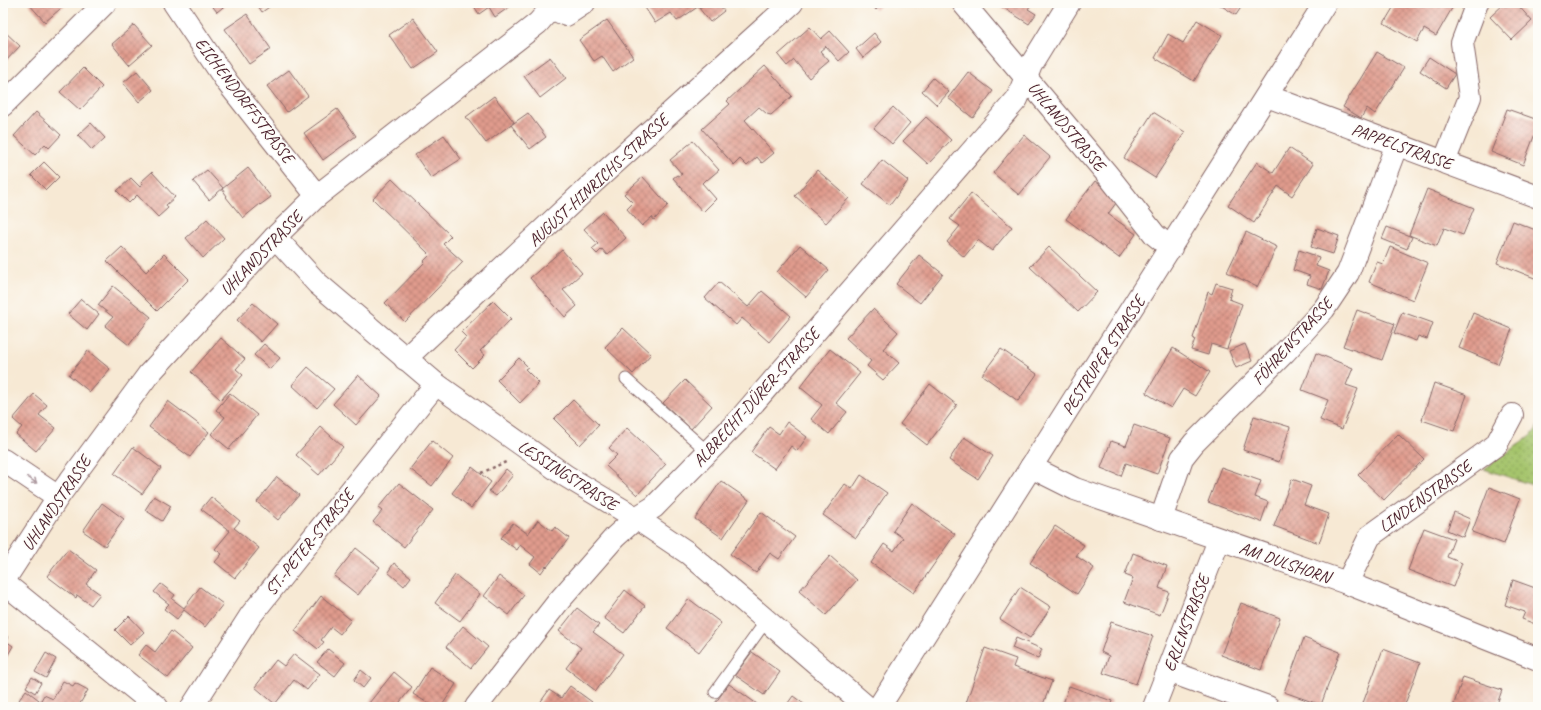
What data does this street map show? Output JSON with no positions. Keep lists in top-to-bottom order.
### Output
{
  "streets": {
    "street": [
      "EICHENDORFFSTRASSE",
      "UHLANDSTRASSE",
      "PAPPELSTRASSE",
      "AUGUST-HINRICHS-STRASSE",
      "FÖHRENSTRASSE",
      "PESTRUPER STRASSE",
      "ALBRECHT-DÜRER-STRASSE",
      "LESSINGSTRASSE",
      "LINDENSTRASSE",
      "ST.-PETER-STRASSE",
      "AM DULSHORN",
      "ERLENSTRASSE"
    ]
  },
  "crossings": [
    ["EICHENDORFFSTRASSE", "UHLANDSTRASSE"],
    ["UHLANDSTRASSE", "PESTRUPER STRASSE"],
    ["UHLANDSTRASSE", "ALBRECHT-DÜRER-STRASSE"],
    ["UHLANDSTRASSE", "LESSINGSTRASSE"],
    ["PAPPELSTRASSE", "FÖHRENSTRASSE"],
    ["PAPPELSTRASSE", "PESTRUPER STRASSE"],
    ["AUGUST-HINRICHS-STRASSE", "LESSINGSTRASSE"],
    ["FÖHRENSTRASSE", "AM DULSHORN"],
    ["PESTRUPER STRASSE", "AM DULSHORN"],
    ["ALBRECHT-DÜRER-STRASSE", "LESSINGSTRASSE"],
    ["LESSINGSTRASSE", "ST.-PETER-STRASSE"],
    ["LINDENSTRASSE", "AM DULSHORN"],
    ["AM DULSHORN", "ERLENSTRASSE"]
  ]
}
